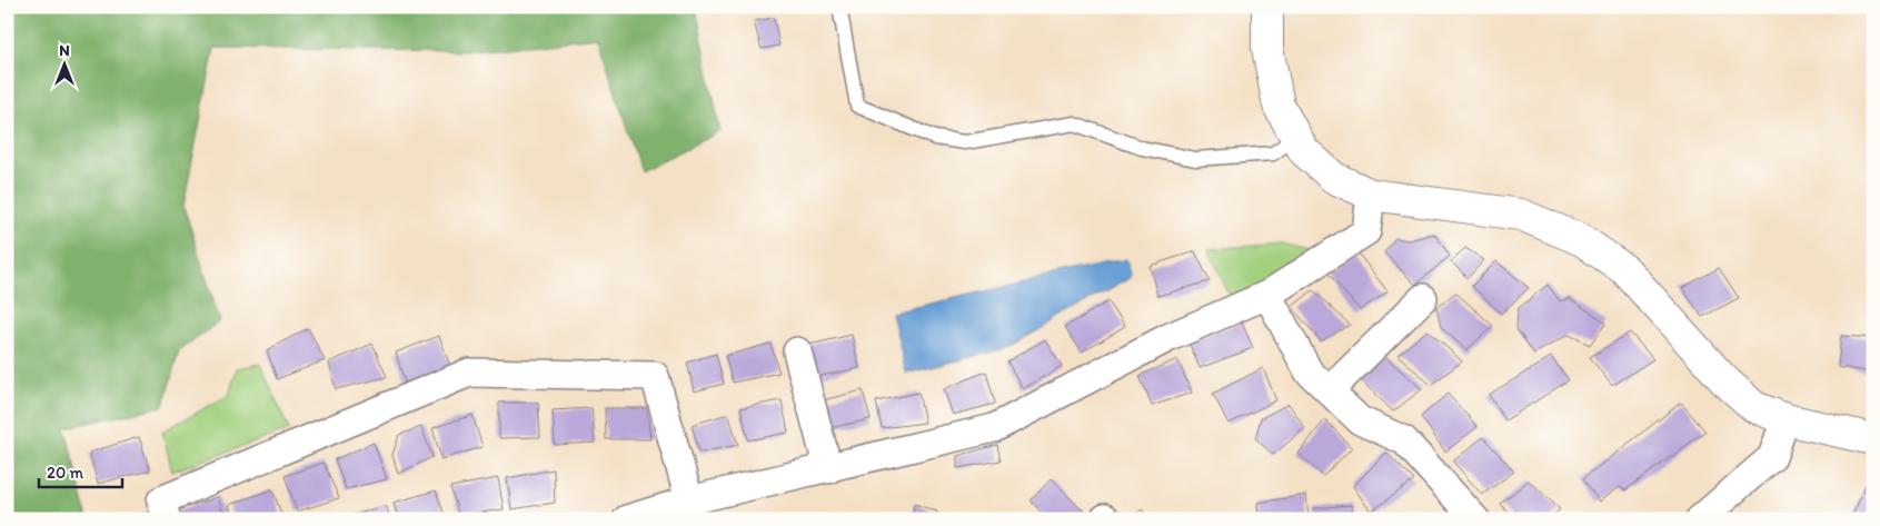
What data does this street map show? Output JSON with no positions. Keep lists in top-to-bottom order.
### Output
{
  "scale_bar": "20 m",
  "north": "top"
}
